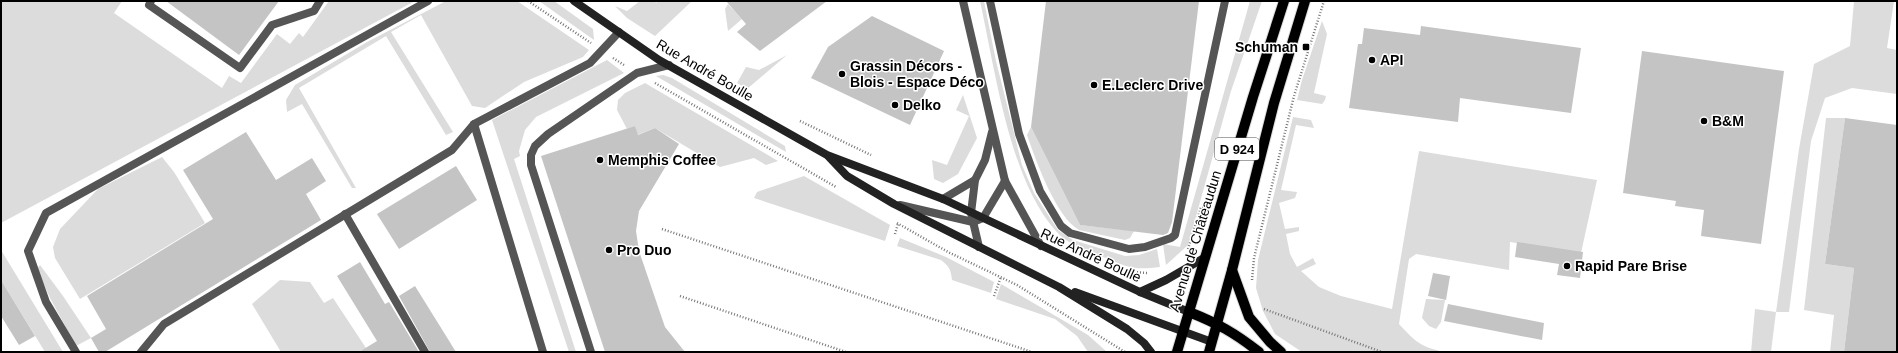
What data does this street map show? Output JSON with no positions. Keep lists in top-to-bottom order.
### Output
{
  "streets": {
    "main road": ["D 924", "Avenue de Châteaudun"],
    "street": ["Rue André Boulle"]
  },
  "crossings": [
    ["Rue André Boulle", "Avenue de Châteaudun"]
  ],
  "places": {
    "transit": ["Schuman"],
    "other": [
      "API",
      "Grassin Décors - Blois - Espace Déco",
      "E.Leclerc Drive",
      "Delko",
      "B&M",
      "Memphis Coffee",
      "Pro Duo",
      "Rapid Pare Brise"
    ]
  }
}
